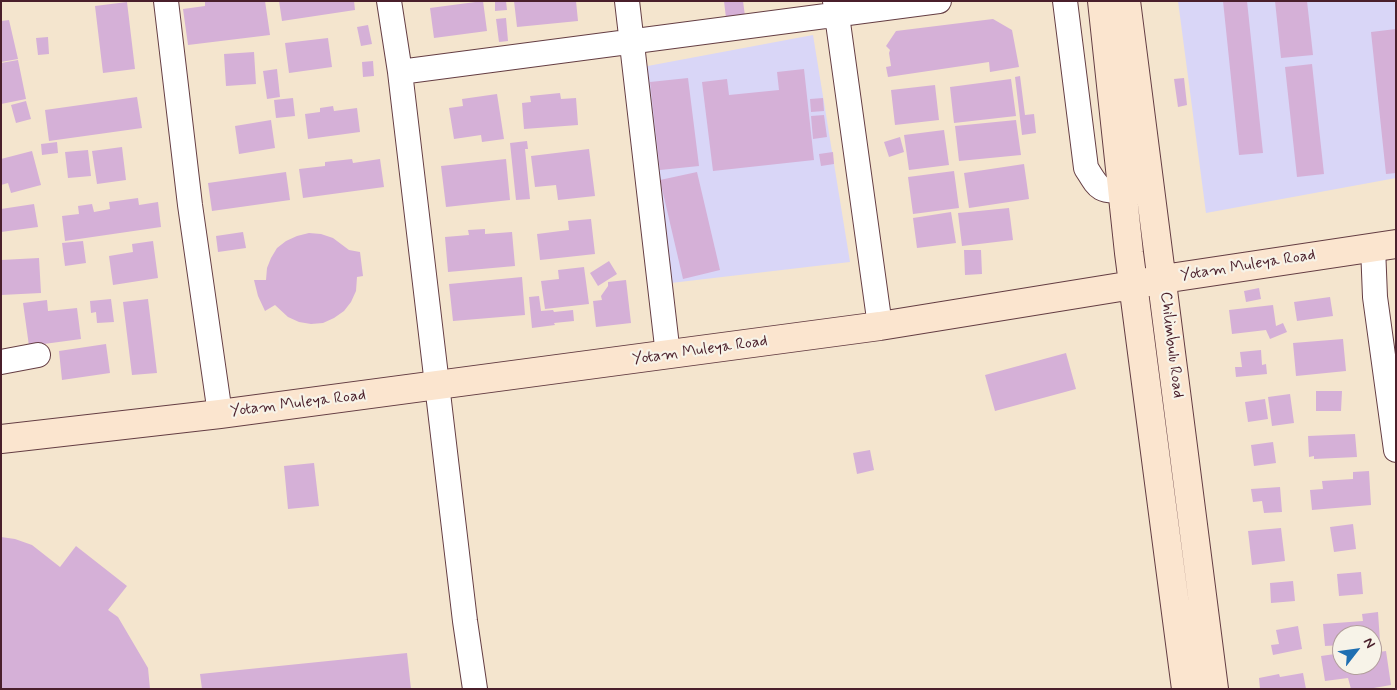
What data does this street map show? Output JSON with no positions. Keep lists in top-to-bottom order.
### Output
{
  "streets": {
    "street": ["Yotam Muleya Road", "Chilimbulu Road"]
  },
  "crossings": [
    ["Yotam Muleya Road", "Chilimbulu Road"]
  ],
  "north": "top right"
}
